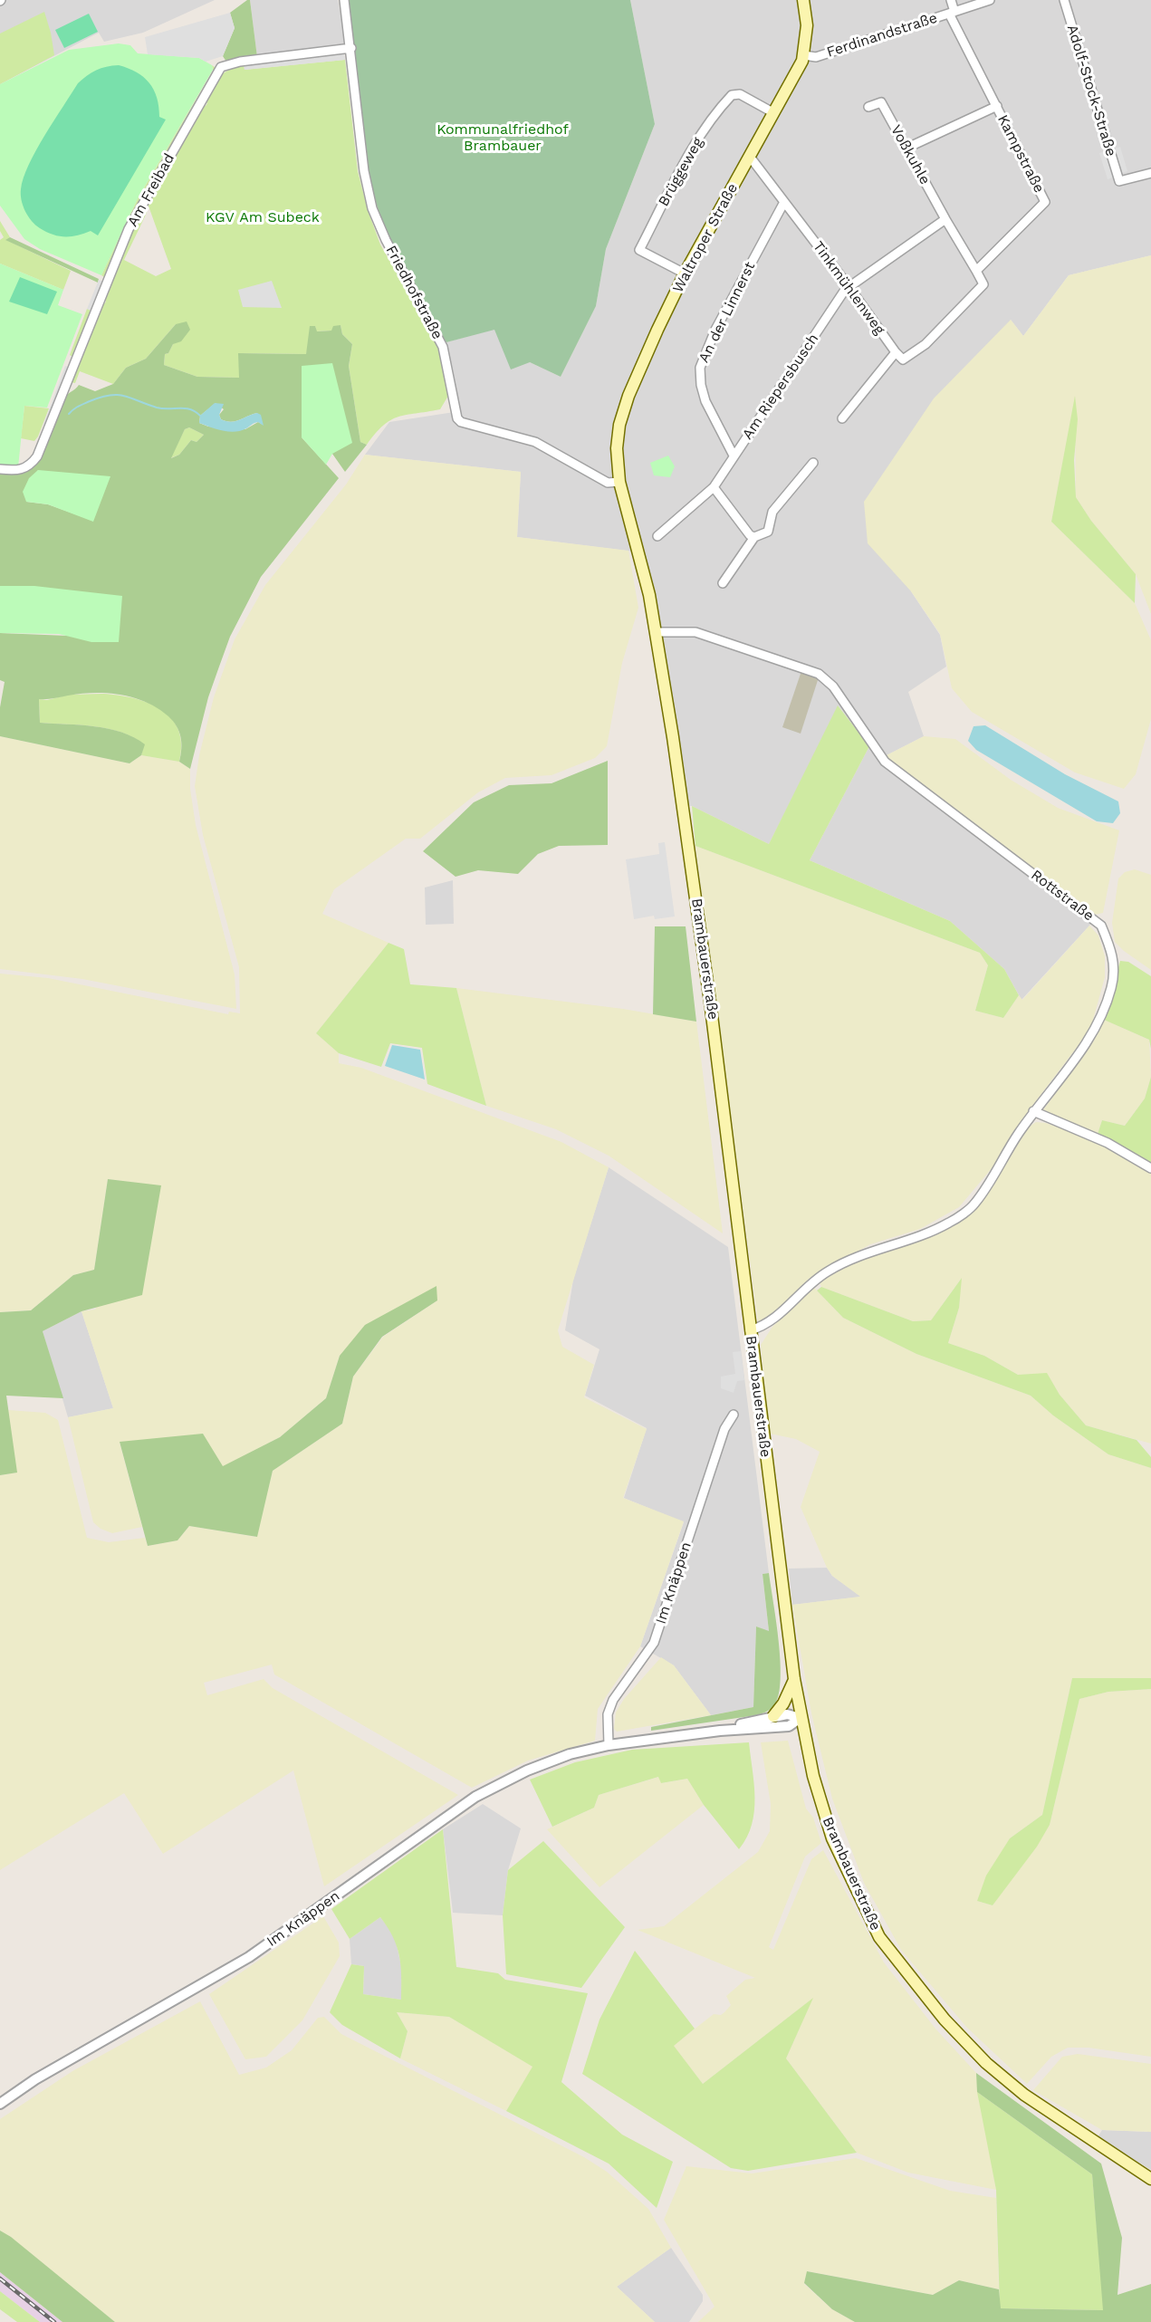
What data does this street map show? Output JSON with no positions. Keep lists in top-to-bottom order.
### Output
{
  "streets": {
    "main road": ["Waltroper Straße", "Brambauerstraße"],
    "street": [
      "Ferdinandstraße",
      "Adolf-Stock-Straße",
      "Kampstraße",
      "Voßkuhle",
      "Brüggeweg",
      "Am Freibad",
      "Tinkmühlenweg",
      "Friedhofstraße",
      "An der Linnerst",
      "Am Riepersbusch",
      "Rottstraße",
      "Im Knäppen"
    ]
  },
  "crossings": [
    ["Ferdinandstraße", "Kampstraße"],
    ["Ferdinandstraße", "Waltroper Straße"],
    ["Kampstraße", "Voßkuhle"],
    ["Brüggeweg", "Waltroper Straße"],
    ["Am Freibad", "Friedhofstraße"],
    ["Waltroper Straße", "Tinkmühlenweg"],
    ["Waltroper Straße", "Friedhofstraße"],
    ["Waltroper Straße", "Brambauerstraße"],
    ["Tinkmühlenweg", "An der Linnerst"],
    ["Tinkmühlenweg", "Am Riepersbusch"],
    ["Friedhofstraße", "Brambauerstraße"],
    ["An der Linnerst", "Am Riepersbusch"],
    ["Rottstraße", "Brambauerstraße"],
    ["Brambauerstraße", "Im Knäppen"]
  ],
  "parks": ["Kommunalfriedhof Brambauer", "KGV Am Subeck"]
}
